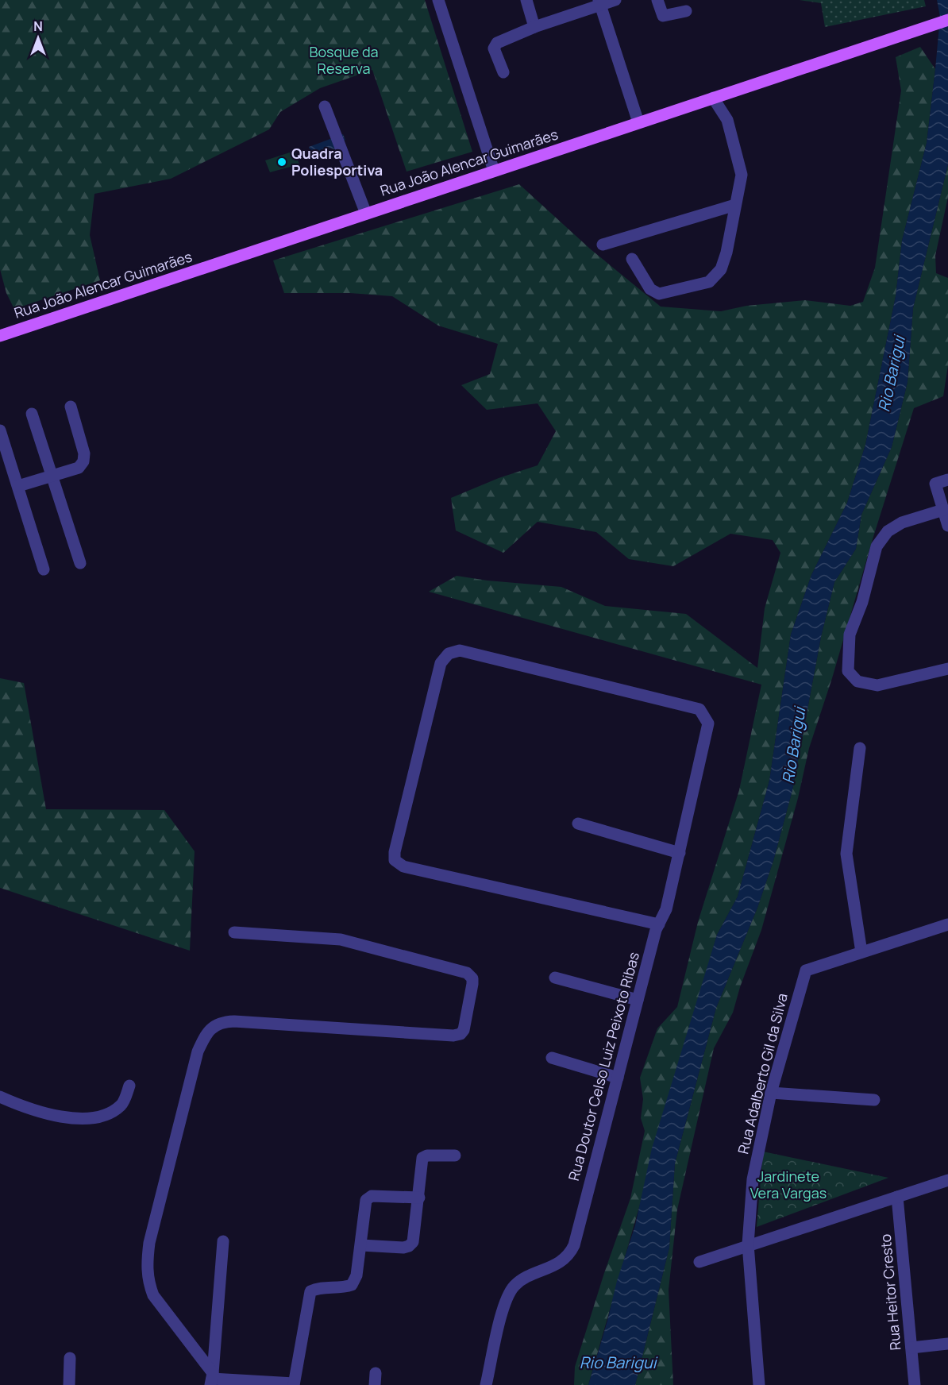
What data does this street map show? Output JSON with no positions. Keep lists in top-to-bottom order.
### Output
{
  "streets": {
    "main road": ["Rua João Alencar Guimarães"],
    "street": ["Rua Doutor Celso Luiz Peixoto Ribas", "Rua Adalberto Gil da Silva", "Rua Heitor Cresto"]
  },
  "water": ["Rio Barigui"],
  "parks": ["Bosque da Reserva", "Jardinete Vera Vargas"],
  "places": ["Quadra Poliesportiva"],
  "north": "top"
}
